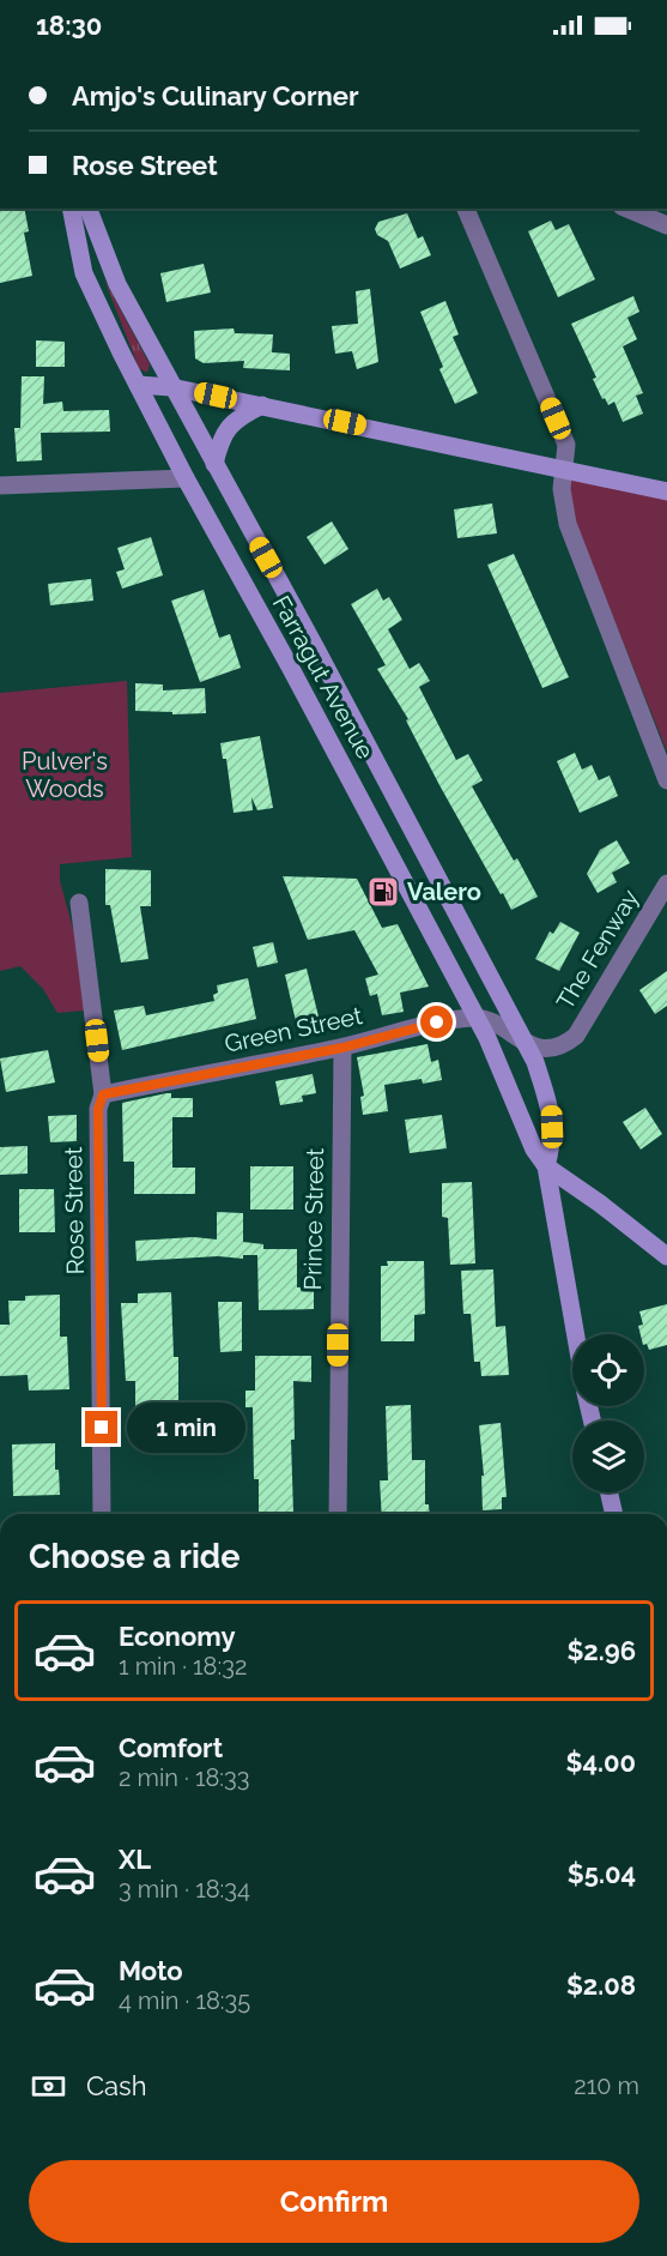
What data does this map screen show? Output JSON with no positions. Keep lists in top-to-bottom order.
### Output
{
  "streets": {
    "main road": ["Farragut Avenue"],
    "street": [
      "The Fenway",
      "Green Street",
      "Rose Street",
      "Prince Street"
    ]
  },
  "crossings": [
    ["Farragut Avenue", "The Fenway"],
    ["Farragut Avenue", "Green Street"],
    ["Green Street", "Rose Street"],
    ["Green Street", "Prince Street"]
  ],
  "parks": ["Pulver's Woods"],
  "places": {
    "fuel station": ["Valero"]
  },
  "page": {
    "status": "18:30",
    "banner": ["Amjo's Culinary Corner", "Rose Street"],
    "bubble": "1 min",
    "heading": "Choose a ride",
    "list": [
      {
        "name": "Economy",
        "note": "1 min · 18:32",
        "value": "$2.96"
      },
      {
        "name": "Comfort",
        "note": "2 min · 18:33",
        "value": "$4.00"
      },
      {
        "name": "XL",
        "note": "3 min · 18:34",
        "value": "$5.04"
      },
      {
        "name": "Moto",
        "note": "4 min · 18:35",
        "value": "$2.08"
      }
    ],
    "pay": ["Cash", "210 m"],
    "buttons": "Confirm"
  }
}
